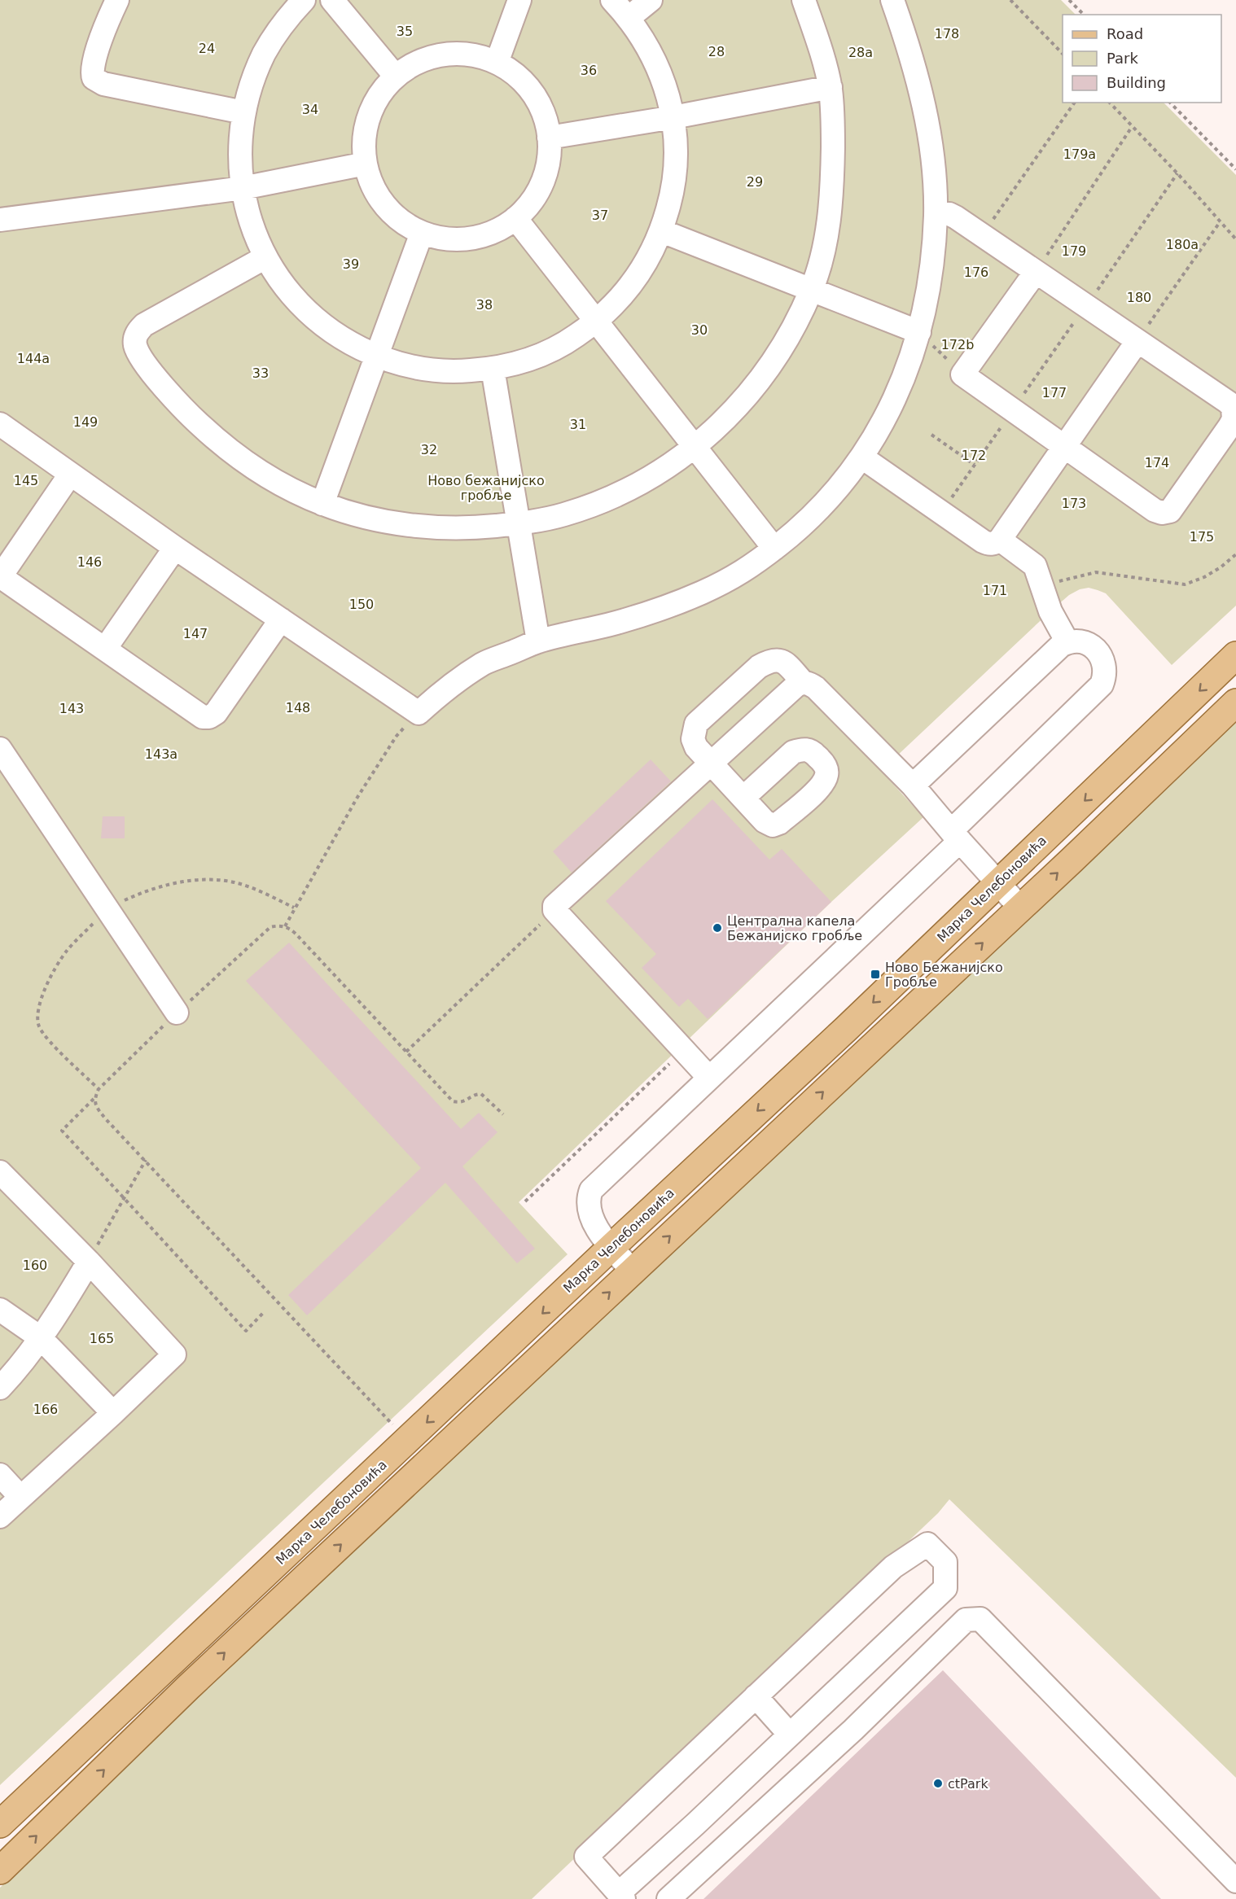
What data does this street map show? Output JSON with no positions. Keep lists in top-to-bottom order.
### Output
{
  "streets": {
    "main road": ["Марка Челебоновића"]
  },
  "parks": [
    "35",
    "178",
    "24",
    "28",
    "28a",
    "36",
    "34",
    "179a",
    "29",
    "37",
    "180a",
    "179",
    "39",
    "176",
    "180",
    "38",
    "30",
    "172b",
    "144a",
    "33",
    "177",
    "149",
    "31",
    "32",
    "172",
    "174",
    "145",
    "Ново бежанијско гробље",
    "173",
    "175",
    "146",
    "171",
    "150",
    "147",
    "148",
    "143",
    "143a",
    "160",
    "165",
    "166"
  ],
  "places": {
    "other": ["Централна капела Бежанијско гробље", "ctPark"],
    "transit": ["Ново Бежанијско Гробље"]
  },
  "legend": ["Road", "Park", "Building"]
}
